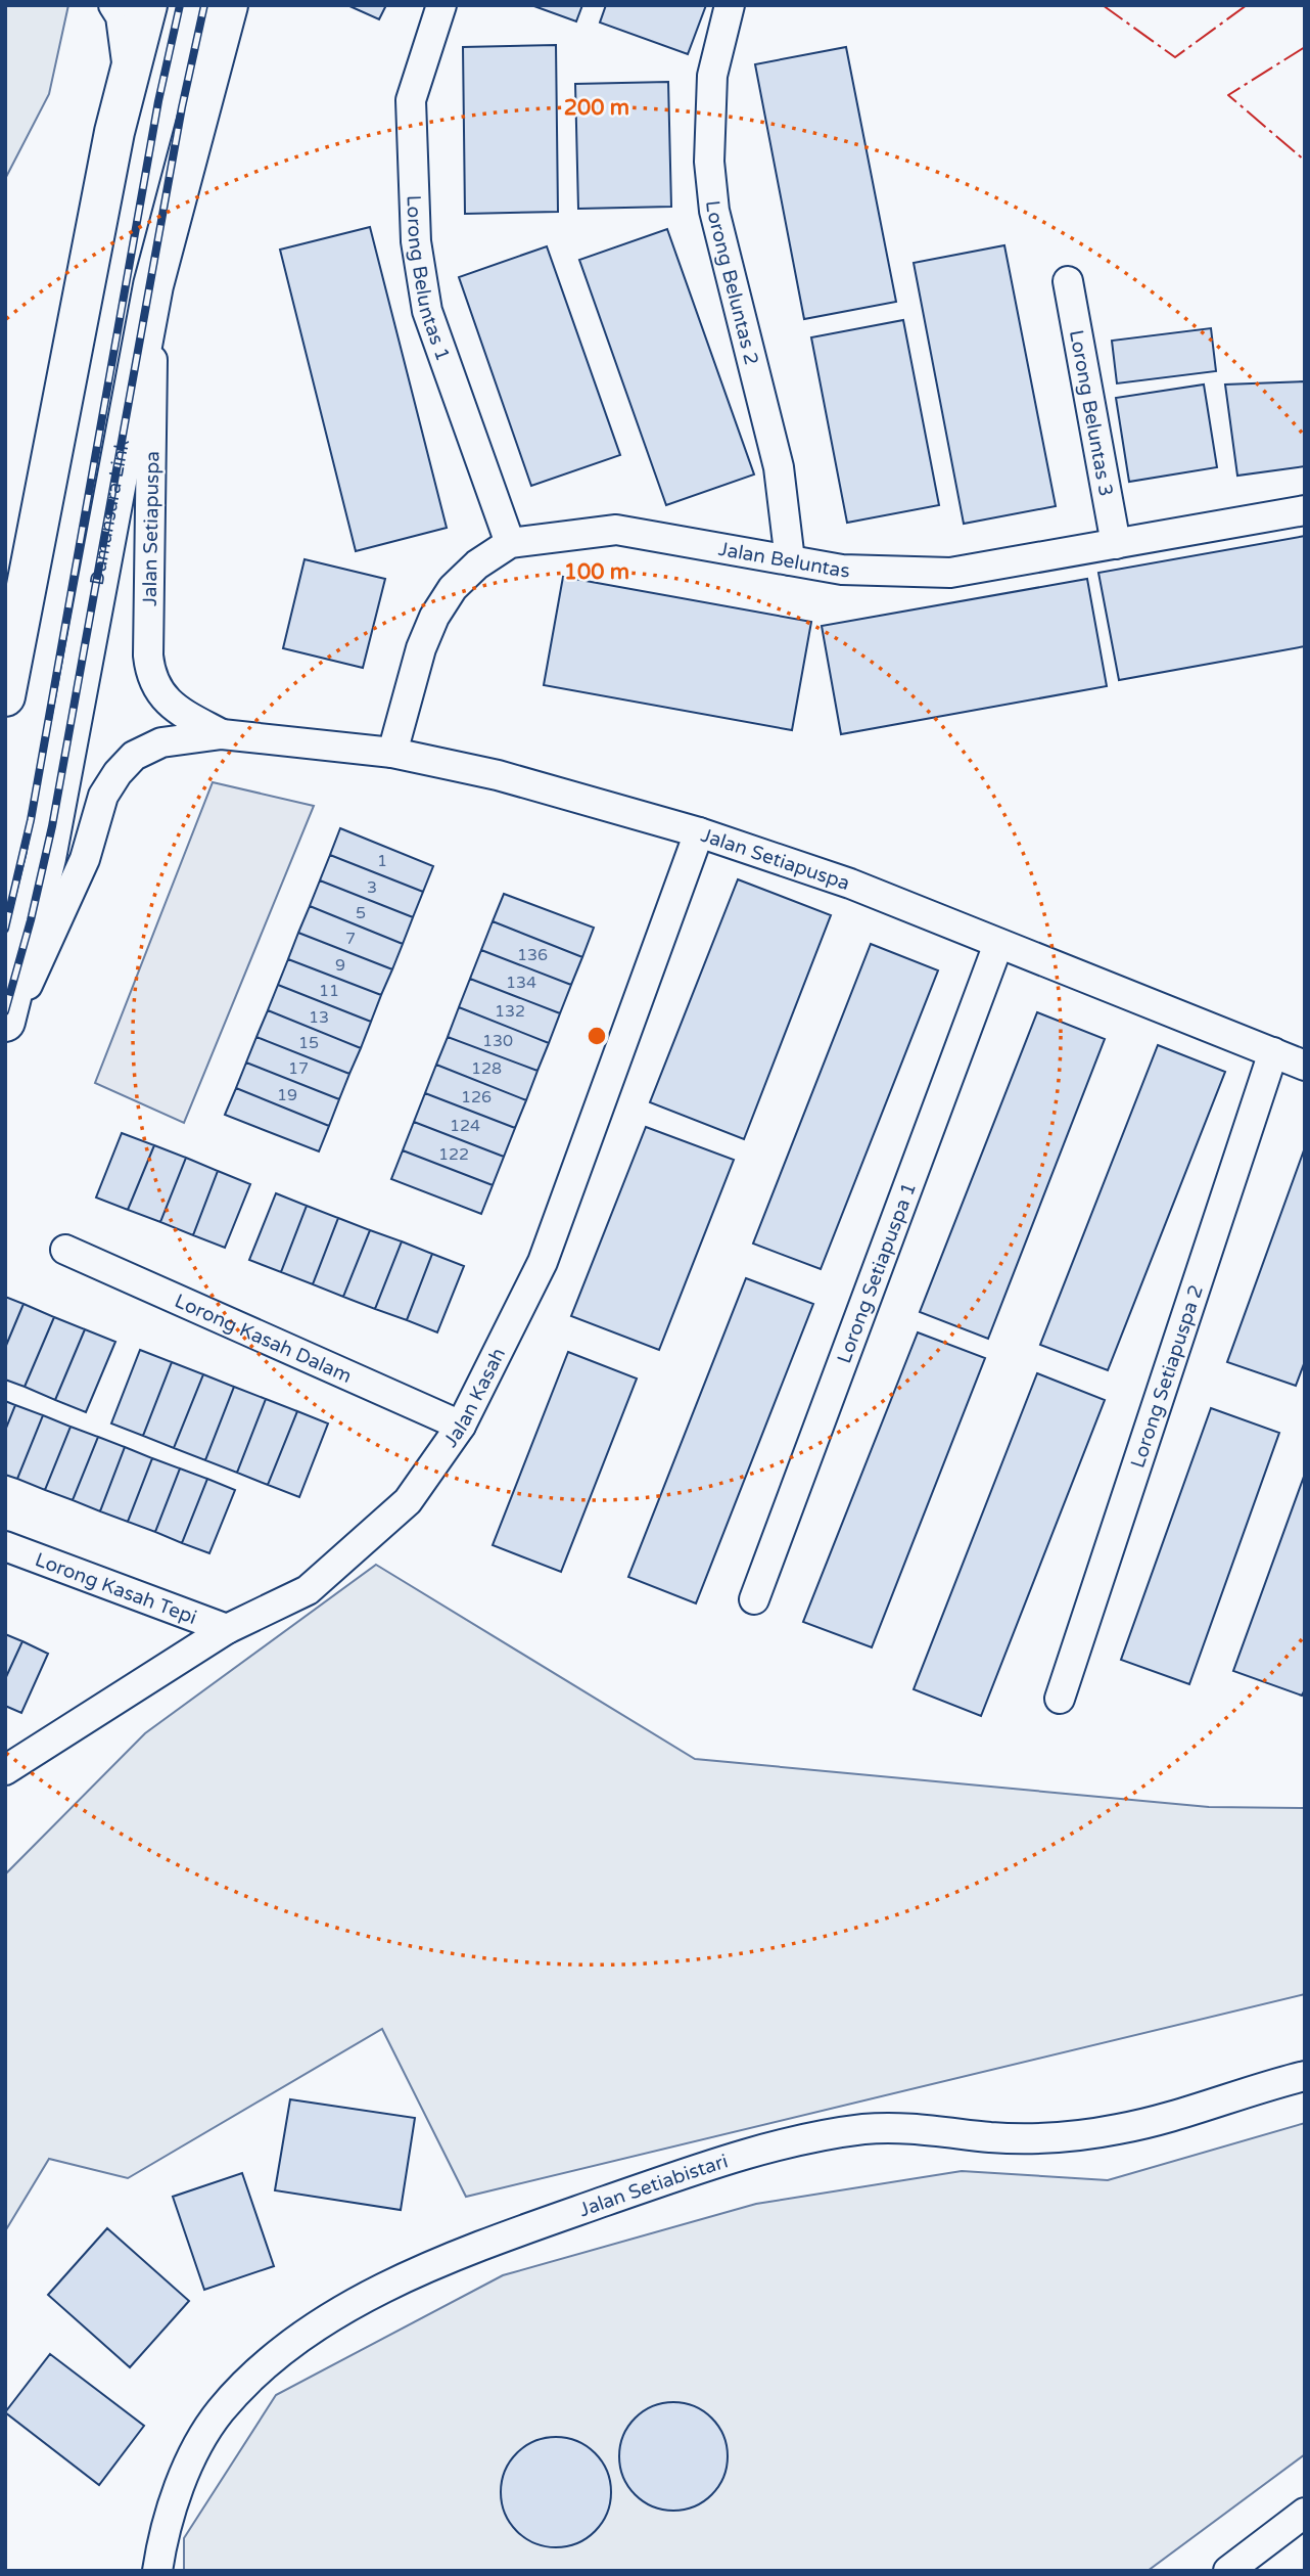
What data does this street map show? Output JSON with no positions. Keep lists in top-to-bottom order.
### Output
{
  "streets": {
    "highway": ["Damansara Link"],
    "street": [
      "Lorong Beluntas 1",
      "Lorong Beluntas 2",
      "Lorong Beluntas 3",
      "Jalan Setiapuspa",
      "Jalan Beluntas",
      "Lorong Setiapuspa 1",
      "Lorong Kasah Dalam",
      "Lorong Setiapuspa 2",
      "Jalan Kasah",
      "Lorong Kasah Tepi",
      "Jalan Setiabistari"
    ]
  },
  "crossings": [
    ["Lorong Beluntas 1", "Jalan Beluntas"],
    ["Lorong Beluntas 2", "Jalan Beluntas"],
    ["Lorong Beluntas 3", "Jalan Beluntas"],
    ["Damansara Link", "Jalan Setiapuspa"],
    ["Jalan Setiapuspa", "Jalan Beluntas"],
    ["Jalan Setiapuspa", "Lorong Setiapuspa 1"],
    ["Jalan Setiapuspa", "Lorong Setiapuspa 2"],
    ["Jalan Setiapuspa", "Jalan Kasah"],
    ["Lorong Kasah Dalam", "Jalan Kasah"],
    ["Jalan Kasah", "Lorong Kasah Tepi"]
  ],
  "house_numbers": [
    "1",
    "3",
    "5",
    "7",
    "136",
    "9",
    "134",
    "11",
    "132",
    "13",
    "130",
    "15",
    "17",
    "128",
    "19",
    "126",
    "124",
    "122"
  ],
  "rings": ["200 m", "100 m"]
}
